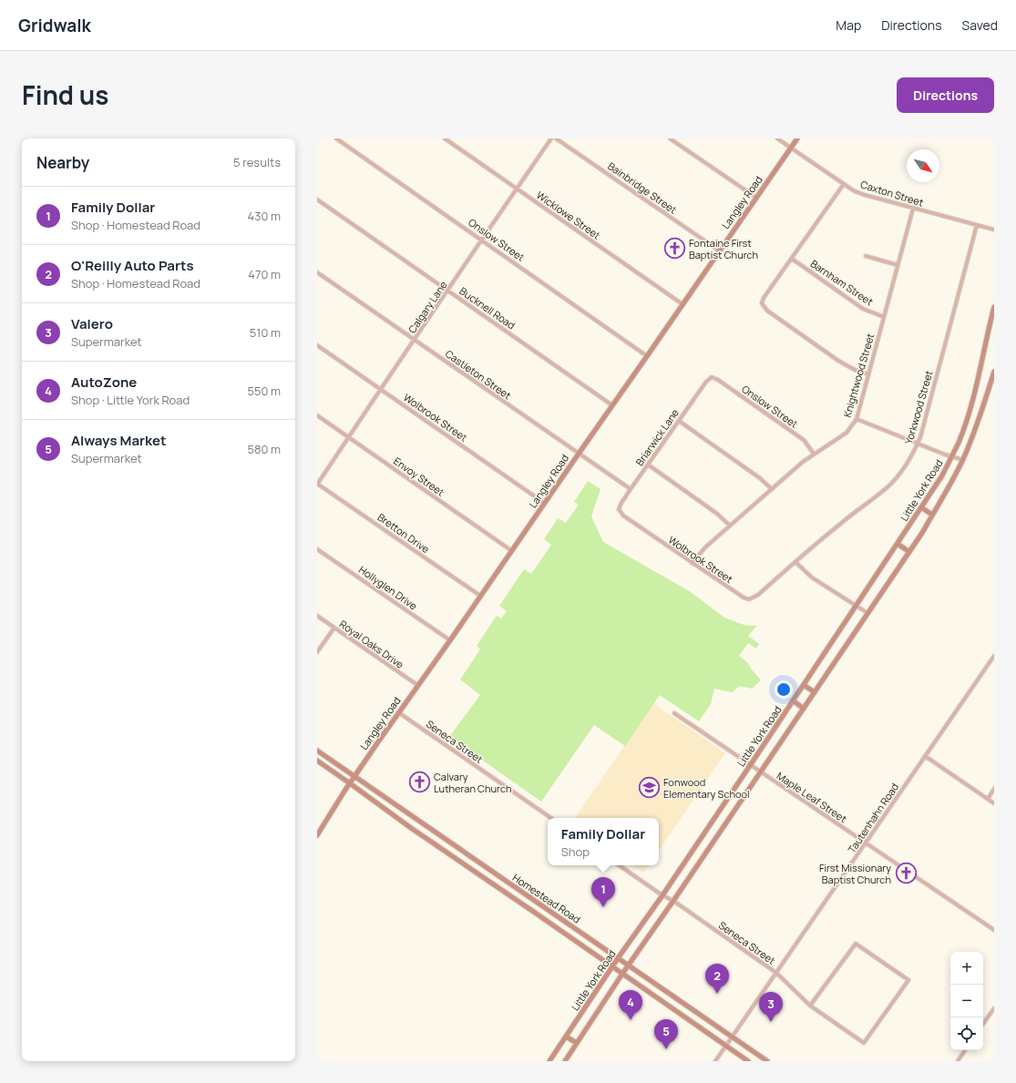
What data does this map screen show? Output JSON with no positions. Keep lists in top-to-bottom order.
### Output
{
  "streets": {
    "main road": ["Langley Road", "Little York Road", "Homestead Road"],
    "street": [
      "Bainbridge Street",
      "Caxton Street",
      "Wicklowe Street",
      "Onslow Street",
      "Barnham Street",
      "Calgary Lane",
      "Bucknell Road",
      "Castleton Street",
      "Knightwood Street",
      "Yorkwood Street",
      "Wolbrook Street",
      "Briarwick Lane",
      "Envoy Street",
      "Bretton Drive",
      "Hollyglen Drive",
      "Royal Oaks Drive",
      "Seneca Street",
      "Maple Leaf Street",
      "Tautenhahn Road"
    ]
  },
  "crossings": [
    ["Bainbridge Street", "Langley Road"],
    ["Caxton Street", "Langley Road"],
    ["Caxton Street", "Knightwood Street"],
    ["Caxton Street", "Yorkwood Street"],
    ["Langley Road", "Wicklowe Street"],
    ["Langley Road", "Onslow Street"],
    ["Langley Road", "Bucknell Road"],
    ["Langley Road", "Castleton Street"],
    ["Langley Road", "Wolbrook Street"],
    ["Langley Road", "Envoy Street"],
    ["Langley Road", "Bretton Drive"],
    ["Langley Road", "Hollyglen Drive"],
    ["Langley Road", "Royal Oaks Drive"],
    ["Langley Road", "Seneca Street"],
    ["Langley Road", "Homestead Road"],
    ["Wicklowe Street", "Calgary Lane"],
    ["Onslow Street", "Calgary Lane"],
    ["Onslow Street", "Knightwood Street"],
    ["Onslow Street", "Briarwick Lane"],
    ["Barnham Street", "Knightwood Street"],
    ["Calgary Lane", "Bucknell Road"],
    ["Calgary Lane", "Castleton Street"],
    ["Calgary Lane", "Wolbrook Street"],
    ["Calgary Lane", "Envoy Street"],
    ["Calgary Lane", "Bretton Drive"],
    ["Castleton Street", "Briarwick Lane"],
    ["Knightwood Street", "Wolbrook Street"],
    ["Yorkwood Street", "Wolbrook Street"],
    ["Wolbrook Street", "Briarwick Lane"],
    ["Little York Road", "Seneca Street"],
    ["Little York Road", "Maple Leaf Street"],
    ["Little York Road", "Homestead Road"],
    ["Seneca Street", "Tautenhahn Road"],
    ["Maple Leaf Street", "Tautenhahn Road"],
    ["Tautenhahn Road", "Homestead Road"]
  ],
  "places": {
    "church": ["Fontaine First Baptist Church", "Calvary Lutheran Church", "First Missionary Baptist Church"],
    "school or university": ["Fonwood Elementary School"]
  },
  "north": "bottom right",
  "page": {
    "header": "Gridwalk",
    "nav": ["Map", "Directions", "Saved"],
    "title": "Find us",
    "buttons": "Directions",
    "heading": ["Nearby", "5 results"],
    "list": [
      {
        "mark": "1",
        "name": "Family Dollar",
        "note": "Shop · Homestead Road",
        "value": "430 m"
      },
      {
        "mark": "2",
        "name": "O'Reilly Auto Parts",
        "note": "Shop · Homestead Road",
        "value": "470 m"
      },
      {
        "mark": "3",
        "name": "Valero",
        "note": "Supermarket",
        "value": "510 m"
      },
      {
        "mark": "4",
        "name": "AutoZone",
        "note": "Shop · Little York Road",
        "value": "550 m"
      },
      {
        "mark": "5",
        "name": "Always Market",
        "note": "Supermarket",
        "value": "580 m"
      }
    ],
    "popup": ["Family Dollar", "Shop"],
    "pins": [
      "1",
      "2",
      "4",
      "3",
      "5"
    ],
    "map_buttons": ["+", "−"]
  }
}
